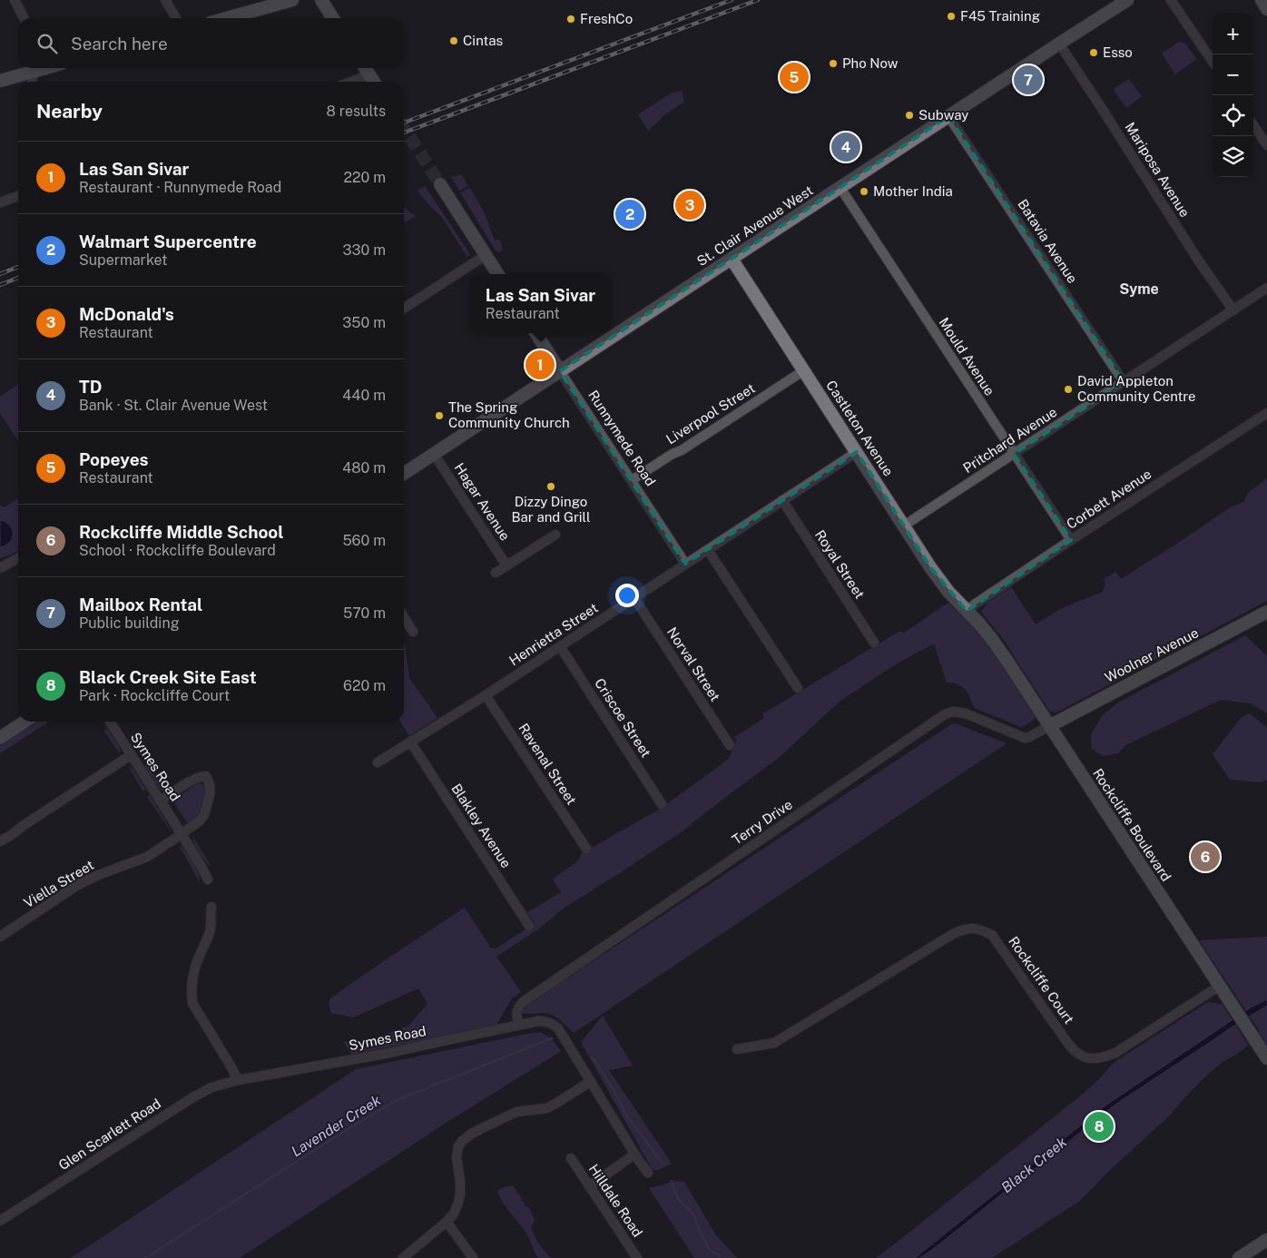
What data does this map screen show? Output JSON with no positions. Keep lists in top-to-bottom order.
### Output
{
  "streets": {
    "street": [
      "Mariposa Avenue",
      "St. Clair Avenue West",
      "Batavia Avenue",
      "Mould Avenue",
      "Liverpool Street",
      "Castleton Avenue",
      "Runnymede Road",
      "Pritchard Avenue",
      "Corbett Avenue",
      "Hagar Avenue",
      "Royal Street",
      "Henrietta Street",
      "Woolner Avenue",
      "Norval Street",
      "Criscoe Street",
      "Ravenal Street",
      "Symes Road",
      "Terry Drive",
      "Rockcliffe Boulevard",
      "Blakley Avenue",
      "Viella Street",
      "Rockcliffe Court",
      "Glen Scarlett Road",
      "Hilldale Road"
    ]
  },
  "crossings": [
    ["Mariposa Avenue", "St. Clair Avenue West"],
    ["Mariposa Avenue", "Pritchard Avenue"],
    ["St. Clair Avenue West", "Batavia Avenue"],
    ["St. Clair Avenue West", "Mould Avenue"],
    ["St. Clair Avenue West", "Castleton Avenue"],
    ["St. Clair Avenue West", "Runnymede Road"],
    ["St. Clair Avenue West", "Hagar Avenue"],
    ["Batavia Avenue", "Pritchard Avenue"],
    ["Mould Avenue", "Pritchard Avenue"],
    ["Mould Avenue", "Corbett Avenue"],
    ["Liverpool Street", "Castleton Avenue"],
    ["Liverpool Street", "Runnymede Road"],
    ["Castleton Avenue", "Pritchard Avenue"],
    ["Castleton Avenue", "Corbett Avenue"],
    ["Castleton Avenue", "Henrietta Street"],
    ["Castleton Avenue", "Rockcliffe Boulevard"],
    ["Runnymede Road", "Henrietta Street"],
    ["Corbett Avenue", "Rockcliffe Boulevard"],
    ["Royal Street", "Henrietta Street"],
    ["Henrietta Street", "Norval Street"],
    ["Henrietta Street", "Criscoe Street"],
    ["Henrietta Street", "Ravenal Street"],
    ["Henrietta Street", "Blakley Avenue"],
    ["Woolner Avenue", "Terry Drive"],
    ["Woolner Avenue", "Rockcliffe Boulevard"],
    ["Symes Road", "Terry Drive"],
    ["Symes Road", "Viella Street"],
    ["Symes Road", "Glen Scarlett Road"],
    ["Terry Drive", "Rockcliffe Boulevard"],
    ["Rockcliffe Boulevard", "Rockcliffe Court"]
  ],
  "districts": ["Syme"],
  "water": ["Lavender Creek", "Black Creek"],
  "places": [
    "F45 Training",
    "FreshCo",
    "Cintas",
    "Esso",
    "Pho Now",
    "Subway",
    "Mother India",
    "David Appleton Community Centre",
    "The Spring Community Church",
    "Dizzy Dingo Bar and Grill"
  ],
  "page": {
    "map_buttons": ["+", "−"],
    "search": "Search here",
    "pins": [
      "5",
      "7",
      "4",
      "3",
      "2",
      "1",
      "6",
      "8"
    ],
    "heading": ["Nearby", "8 results"],
    "list": [
      {
        "mark": "1",
        "name": "Las San Sivar",
        "note": "Restaurant · Runnymede Road",
        "value": "220 m"
      },
      {
        "mark": "2",
        "name": "Walmart Supercentre",
        "note": "Supermarket",
        "value": "330 m"
      },
      {
        "mark": "3",
        "name": "McDonald's",
        "note": "Restaurant",
        "value": "350 m"
      },
      {
        "mark": "4",
        "name": "TD",
        "note": "Bank · St. Clair Avenue West",
        "value": "440 m"
      },
      {
        "mark": "5",
        "name": "Popeyes",
        "note": "Restaurant",
        "value": "480 m"
      },
      {
        "mark": "6",
        "name": "Rockcliffe Middle School",
        "note": "School · Rockcliffe Boulevard",
        "value": "560 m"
      },
      {
        "mark": "7",
        "name": "Mailbox Rental",
        "note": "Public building",
        "value": "570 m"
      },
      {
        "mark": "8",
        "name": "Black Creek Site East",
        "note": "Park · Rockcliffe Court",
        "value": "620 m"
      }
    ],
    "popup": ["Las San Sivar", "Restaurant"]
  }
}
